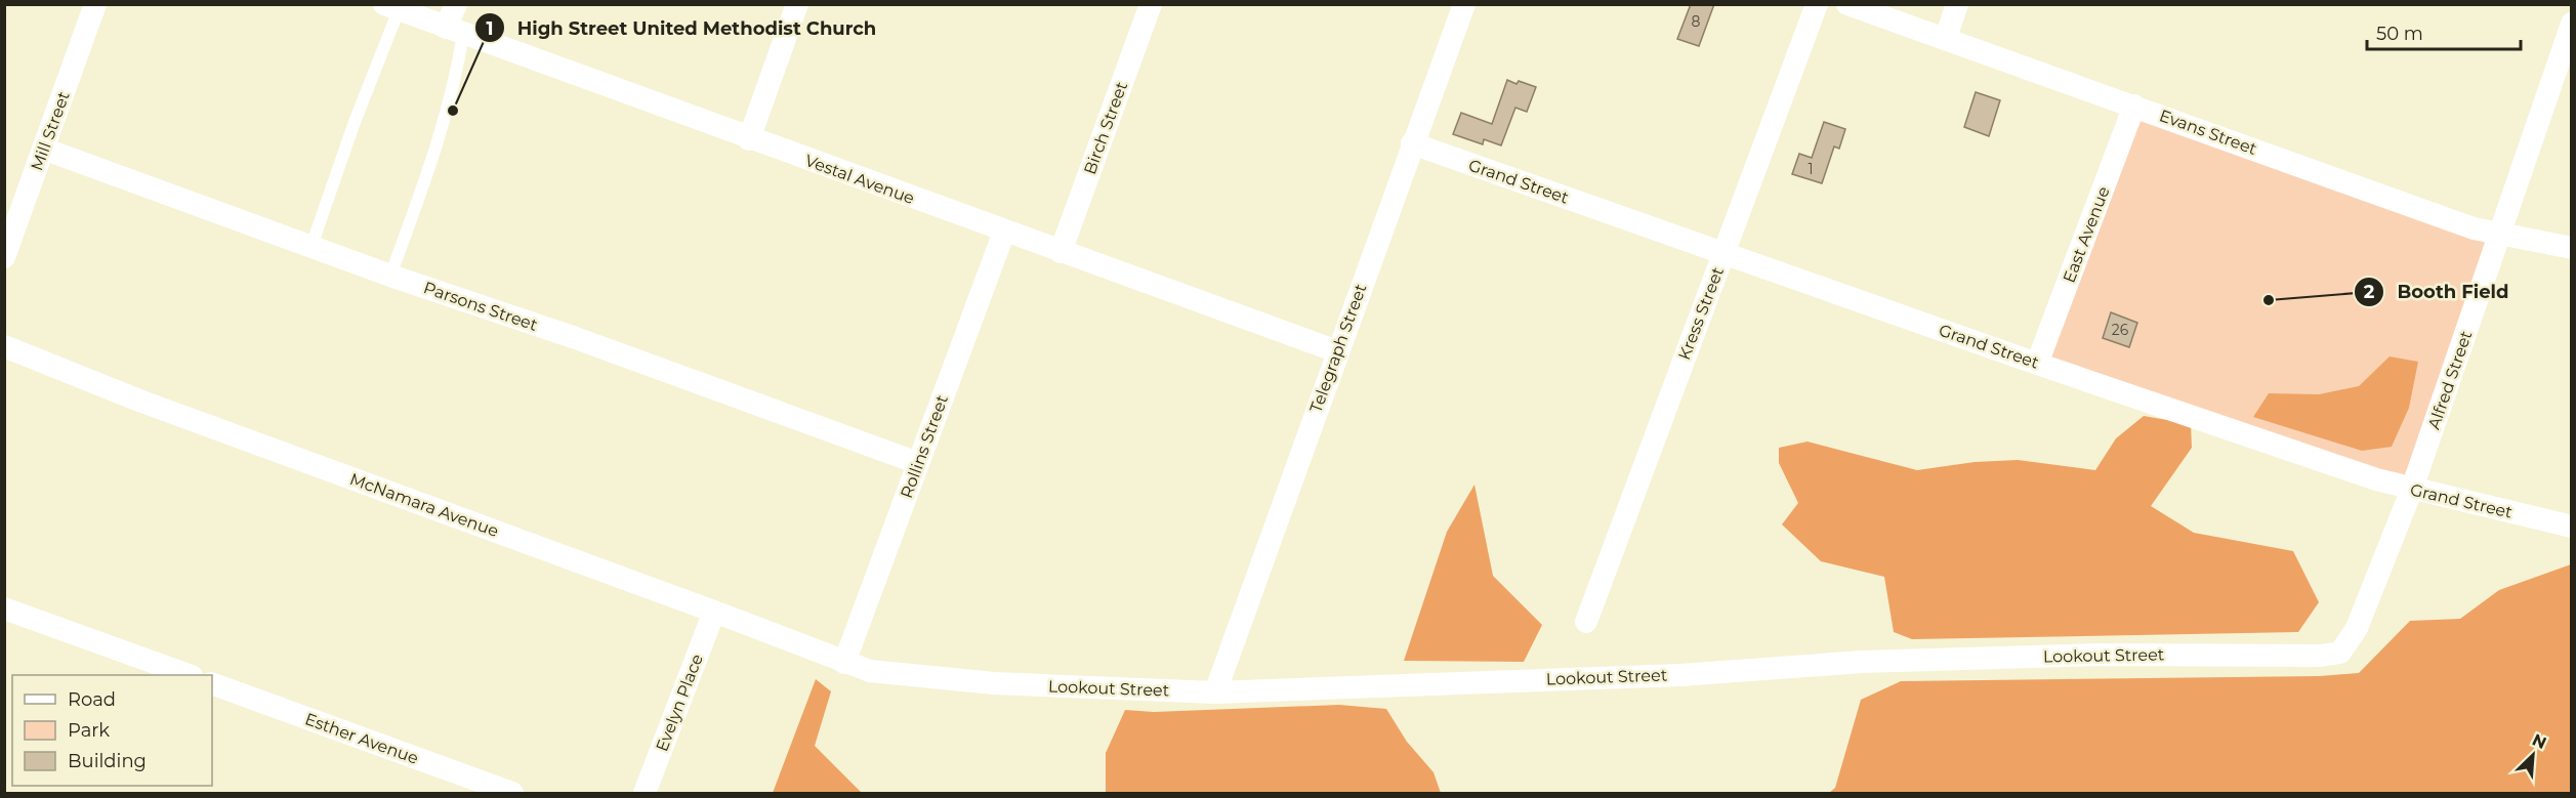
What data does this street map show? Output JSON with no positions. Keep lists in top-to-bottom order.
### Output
{
  "streets": {
    "street": [
      "Birch Street",
      "Mill Street",
      "Evans Street",
      "Vestal Avenue",
      "Grand Street",
      "East Avenue",
      "Parsons Street",
      "Kress Street",
      "Telegraph Street",
      "Alfred Street",
      "Rollins Street",
      "McNamara Avenue",
      "Lookout Street",
      "Evelyn Place",
      "Esther Avenue"
    ]
  },
  "crossings": [
    ["Birch Street", "Vestal Avenue"],
    ["Mill Street", "Parsons Street"],
    ["Evans Street", "East Avenue"],
    ["Evans Street", "Alfred Street"],
    ["Vestal Avenue", "Telegraph Street"],
    ["Vestal Avenue", "Rollins Street"],
    ["Grand Street", "East Avenue"],
    ["Grand Street", "Kress Street"],
    ["Grand Street", "Telegraph Street"],
    ["Grand Street", "Alfred Street"],
    ["Parsons Street", "Rollins Street"],
    ["Telegraph Street", "Lookout Street"],
    ["Alfred Street", "Lookout Street"],
    ["Rollins Street", "McNamara Avenue"],
    ["Rollins Street", "Lookout Street"],
    ["McNamara Avenue", "Lookout Street"],
    ["McNamara Avenue", "Evelyn Place"]
  ],
  "places": ["High Street United Methodist Church", "Booth Field"],
  "house_numbers": ["8", "1", "26"],
  "legend": ["Road", "Park", "Building"],
  "scale_bar": "50 m",
  "north": "top right"
}
